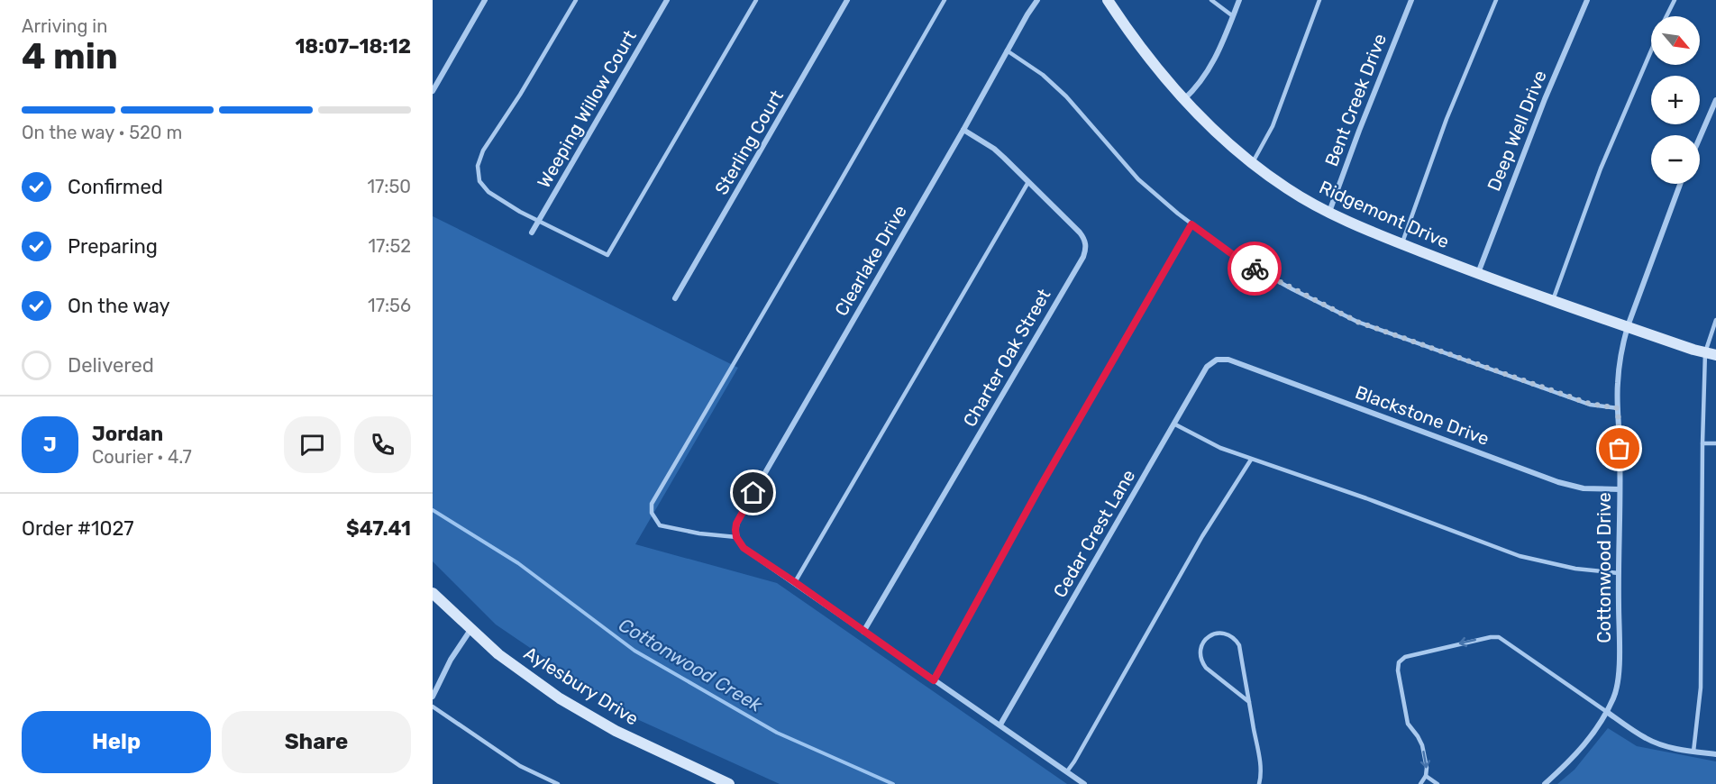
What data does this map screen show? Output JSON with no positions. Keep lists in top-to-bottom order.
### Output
{
  "streets": {
    "street": [
      "Bent Creek Drive",
      "Weeping Willow Court",
      "Deep Well Drive",
      "Sterling Court",
      "Ridgemont Drive",
      "Clearlake Drive",
      "Charter Oak Street",
      "Blackstone Drive",
      "Cedar Crest Lane",
      "Cottonwood Drive",
      "Aylesbury Drive"
    ]
  },
  "crossings": [
    ["Bent Creek Drive", "Ridgemont Drive"],
    ["Deep Well Drive", "Ridgemont Drive"],
    ["Ridgemont Drive", "Cottonwood Drive"],
    ["Clearlake Drive", "Charter Oak Street"],
    ["Blackstone Drive", "Cedar Crest Lane"],
    ["Blackstone Drive", "Cottonwood Drive"]
  ],
  "water": ["Cottonwood Creek"],
  "north": "bottom right",
  "page": {
    "heading": ["4 min", "Arriving in", "18:07–18:12"],
    "panel": [
      "Jordan",
      "Courier · 4.7",
      "Order #1027",
      "$47.41"
    ],
    "map_buttons": ["+", "−"],
    "bar": "On the way · 520 m",
    "list": [
      ["Confirmed", "17:50"],
      ["Preparing", "17:52"],
      ["On the way", "17:56"],
      "Delivered"
    ],
    "round": "J",
    "buttons": ["Help", "Share"]
  }
}
